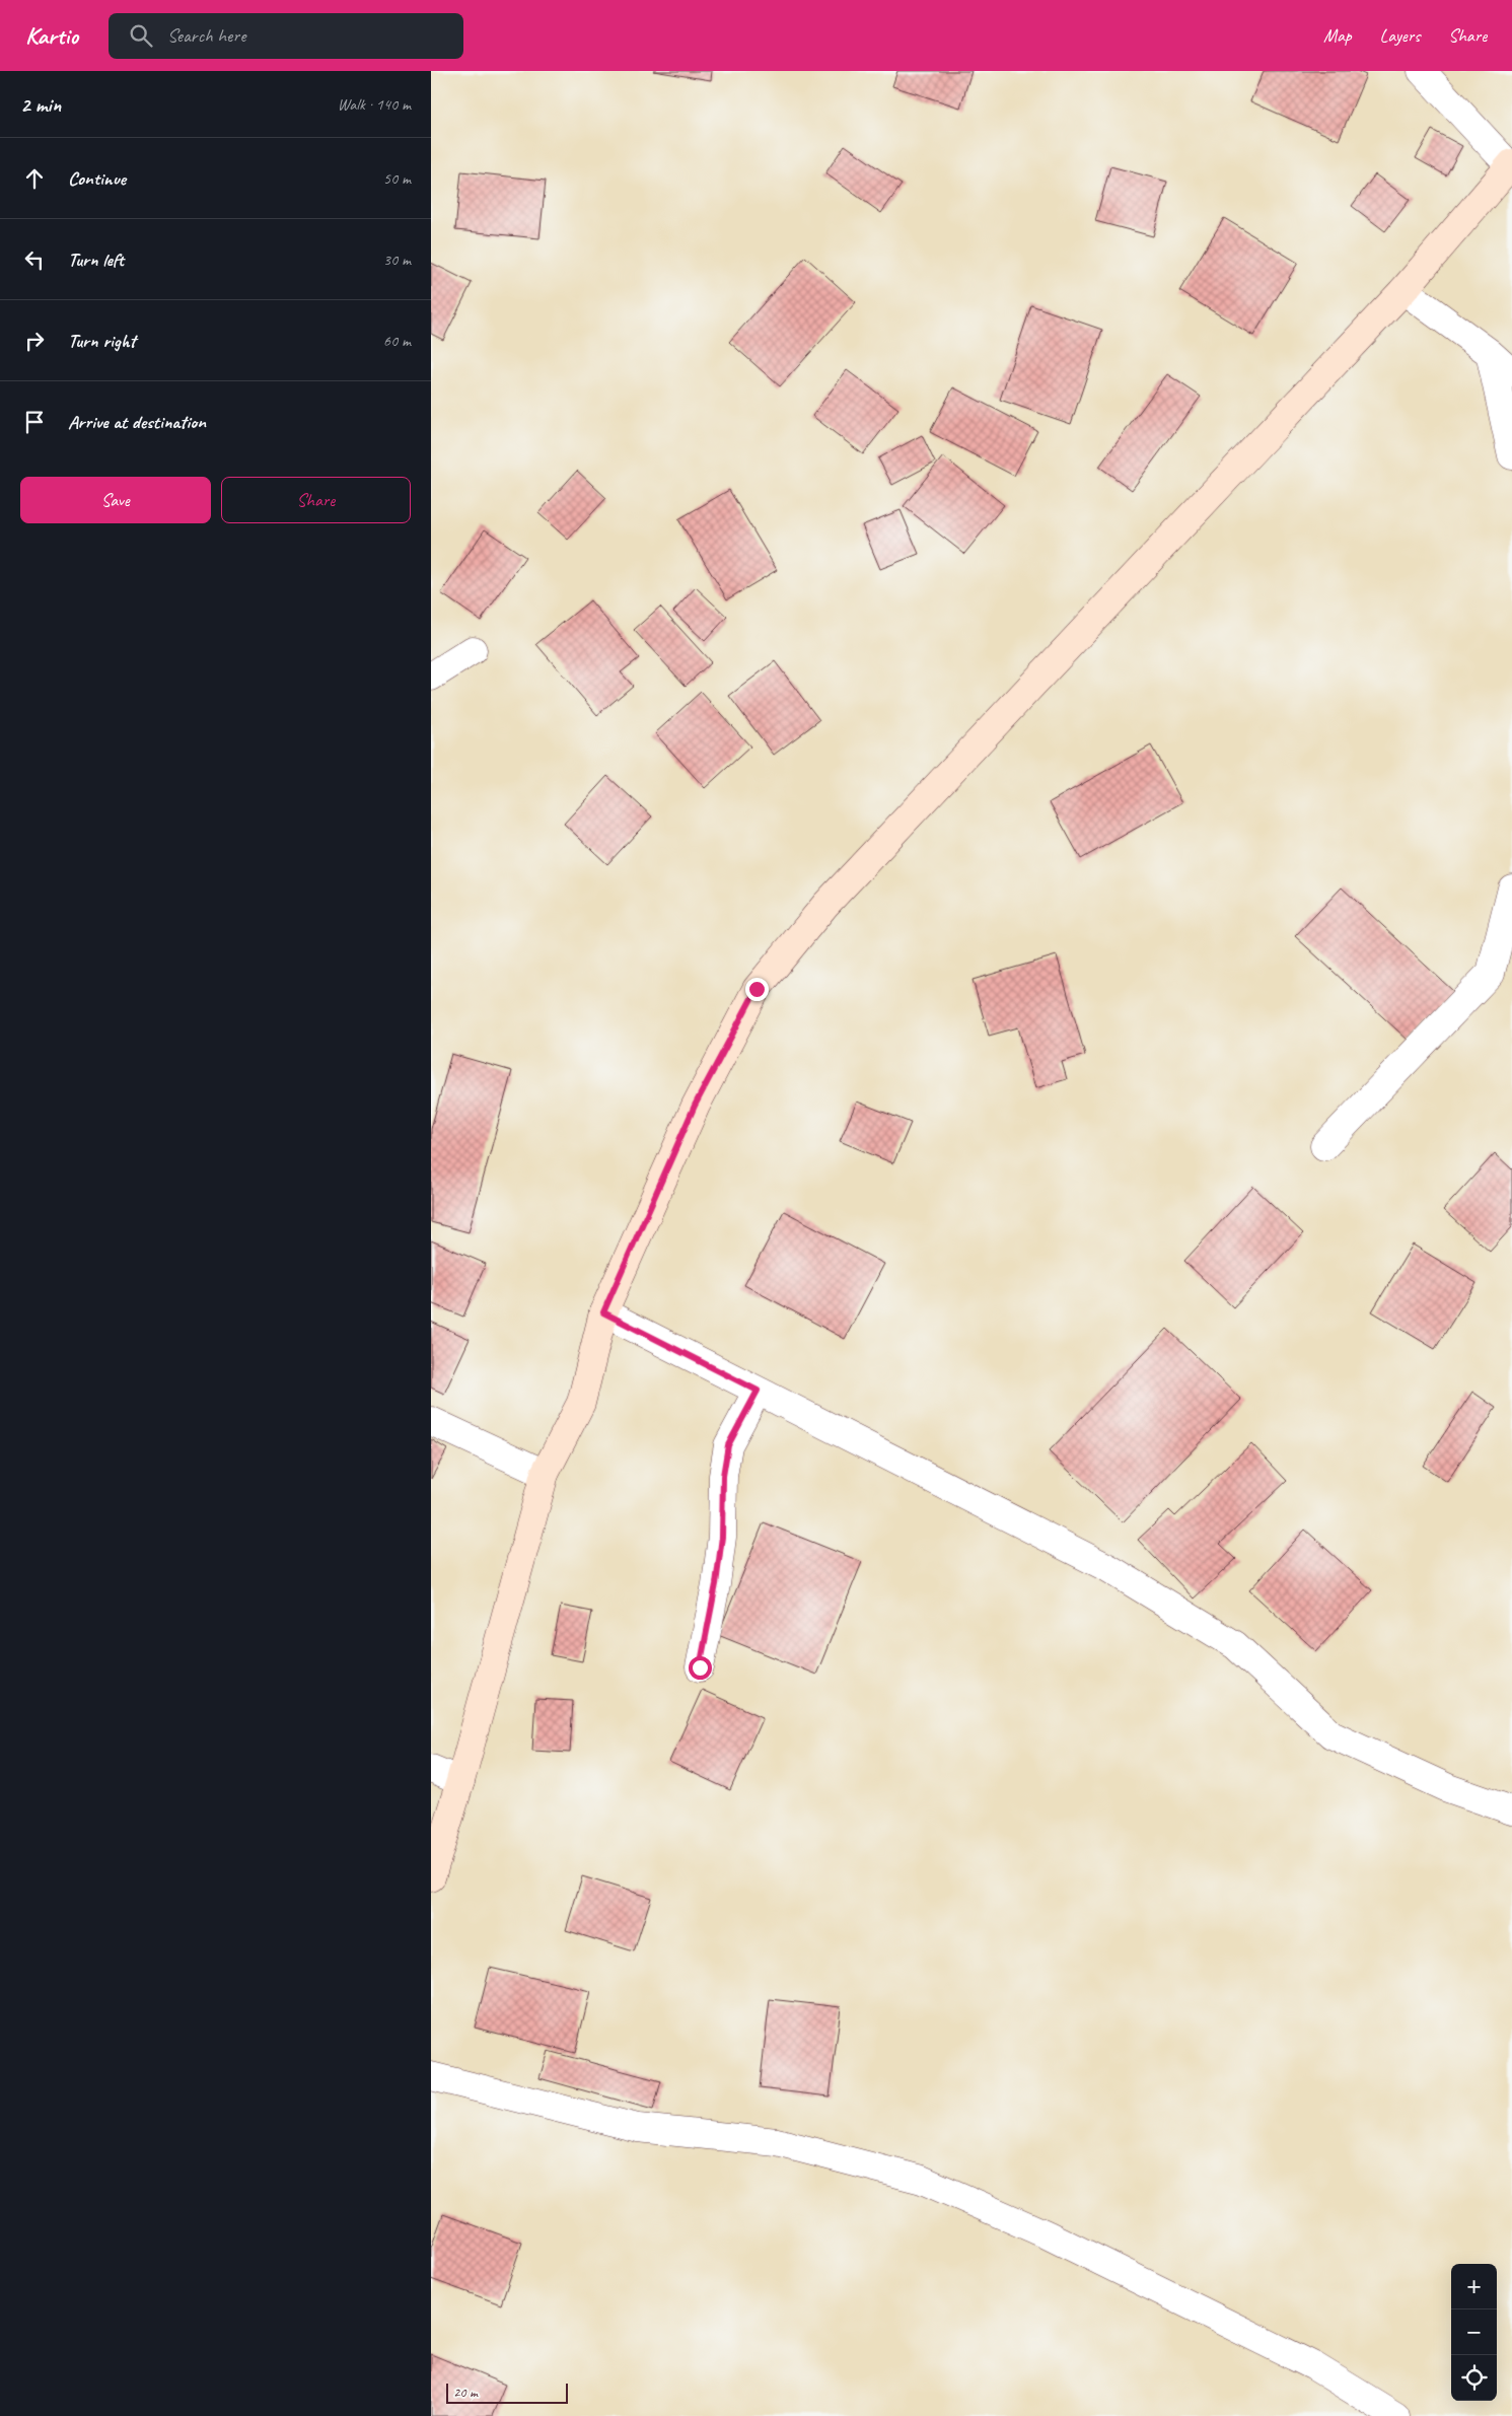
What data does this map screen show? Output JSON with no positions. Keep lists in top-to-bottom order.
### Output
{
  "scale_bar": "20 m",
  "page": {
    "header": "Kartio",
    "search": "Search here",
    "nav": ["Map", "Layers", "Share"],
    "heading": ["2 min", "Walk · 140 m"],
    "list": [
      ["Continue", "50 m"],
      ["Turn left", "30 m"],
      ["Turn right", "60 m"],
      "Arrive at destination"
    ],
    "buttons": ["Save", "Share"],
    "map_buttons": ["+", "−"],
    "scale": "20 m"
  }
}
